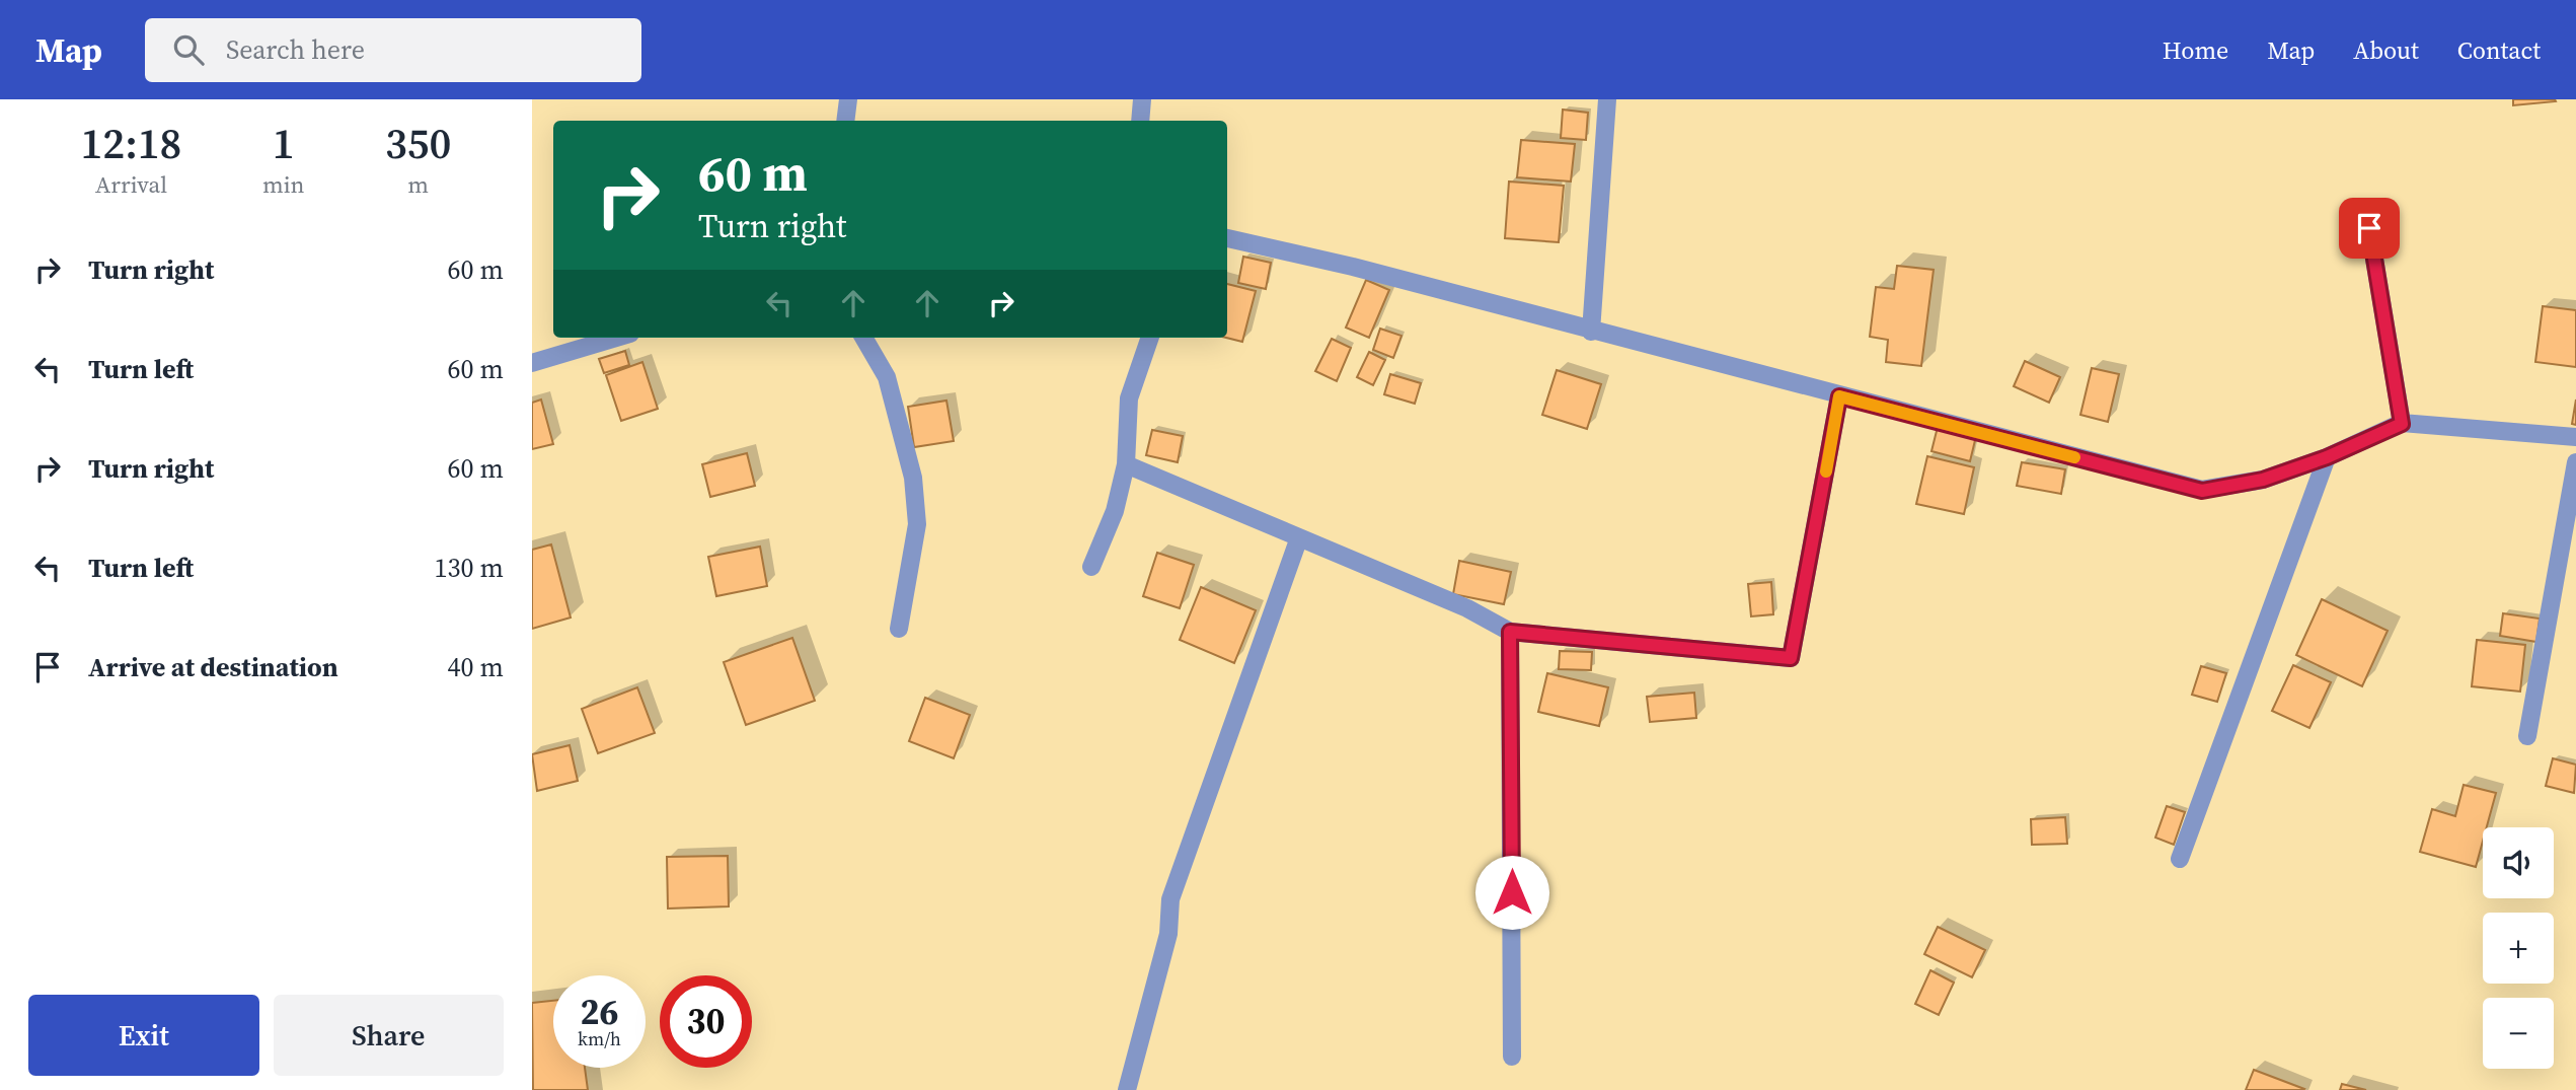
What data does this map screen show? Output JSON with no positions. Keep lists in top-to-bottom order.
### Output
{
  "page": {
    "header": "Map",
    "search": "Search here",
    "nav": [
      "Home",
      "Map",
      "About",
      "Contact"
    ],
    "eta": [
      "12:18",
      "Arrival",
      "1",
      "min",
      "350",
      "m"
    ],
    "turn": ["60 m", "Turn right"],
    "list": [
      {
        "name": "Turn right",
        "value": "60 m"
      },
      {
        "name": "Turn left",
        "value": "60 m"
      },
      {
        "name": "Turn right",
        "value": "60 m"
      },
      {
        "name": "Turn left",
        "value": "130 m"
      },
      {
        "name": "Arrive at destination",
        "value": "40 m"
      }
    ],
    "map_buttons": ["+", "−"],
    "speed": "26 km/h",
    "limit": "30",
    "buttons": ["Exit", "Share"]
  }
}
